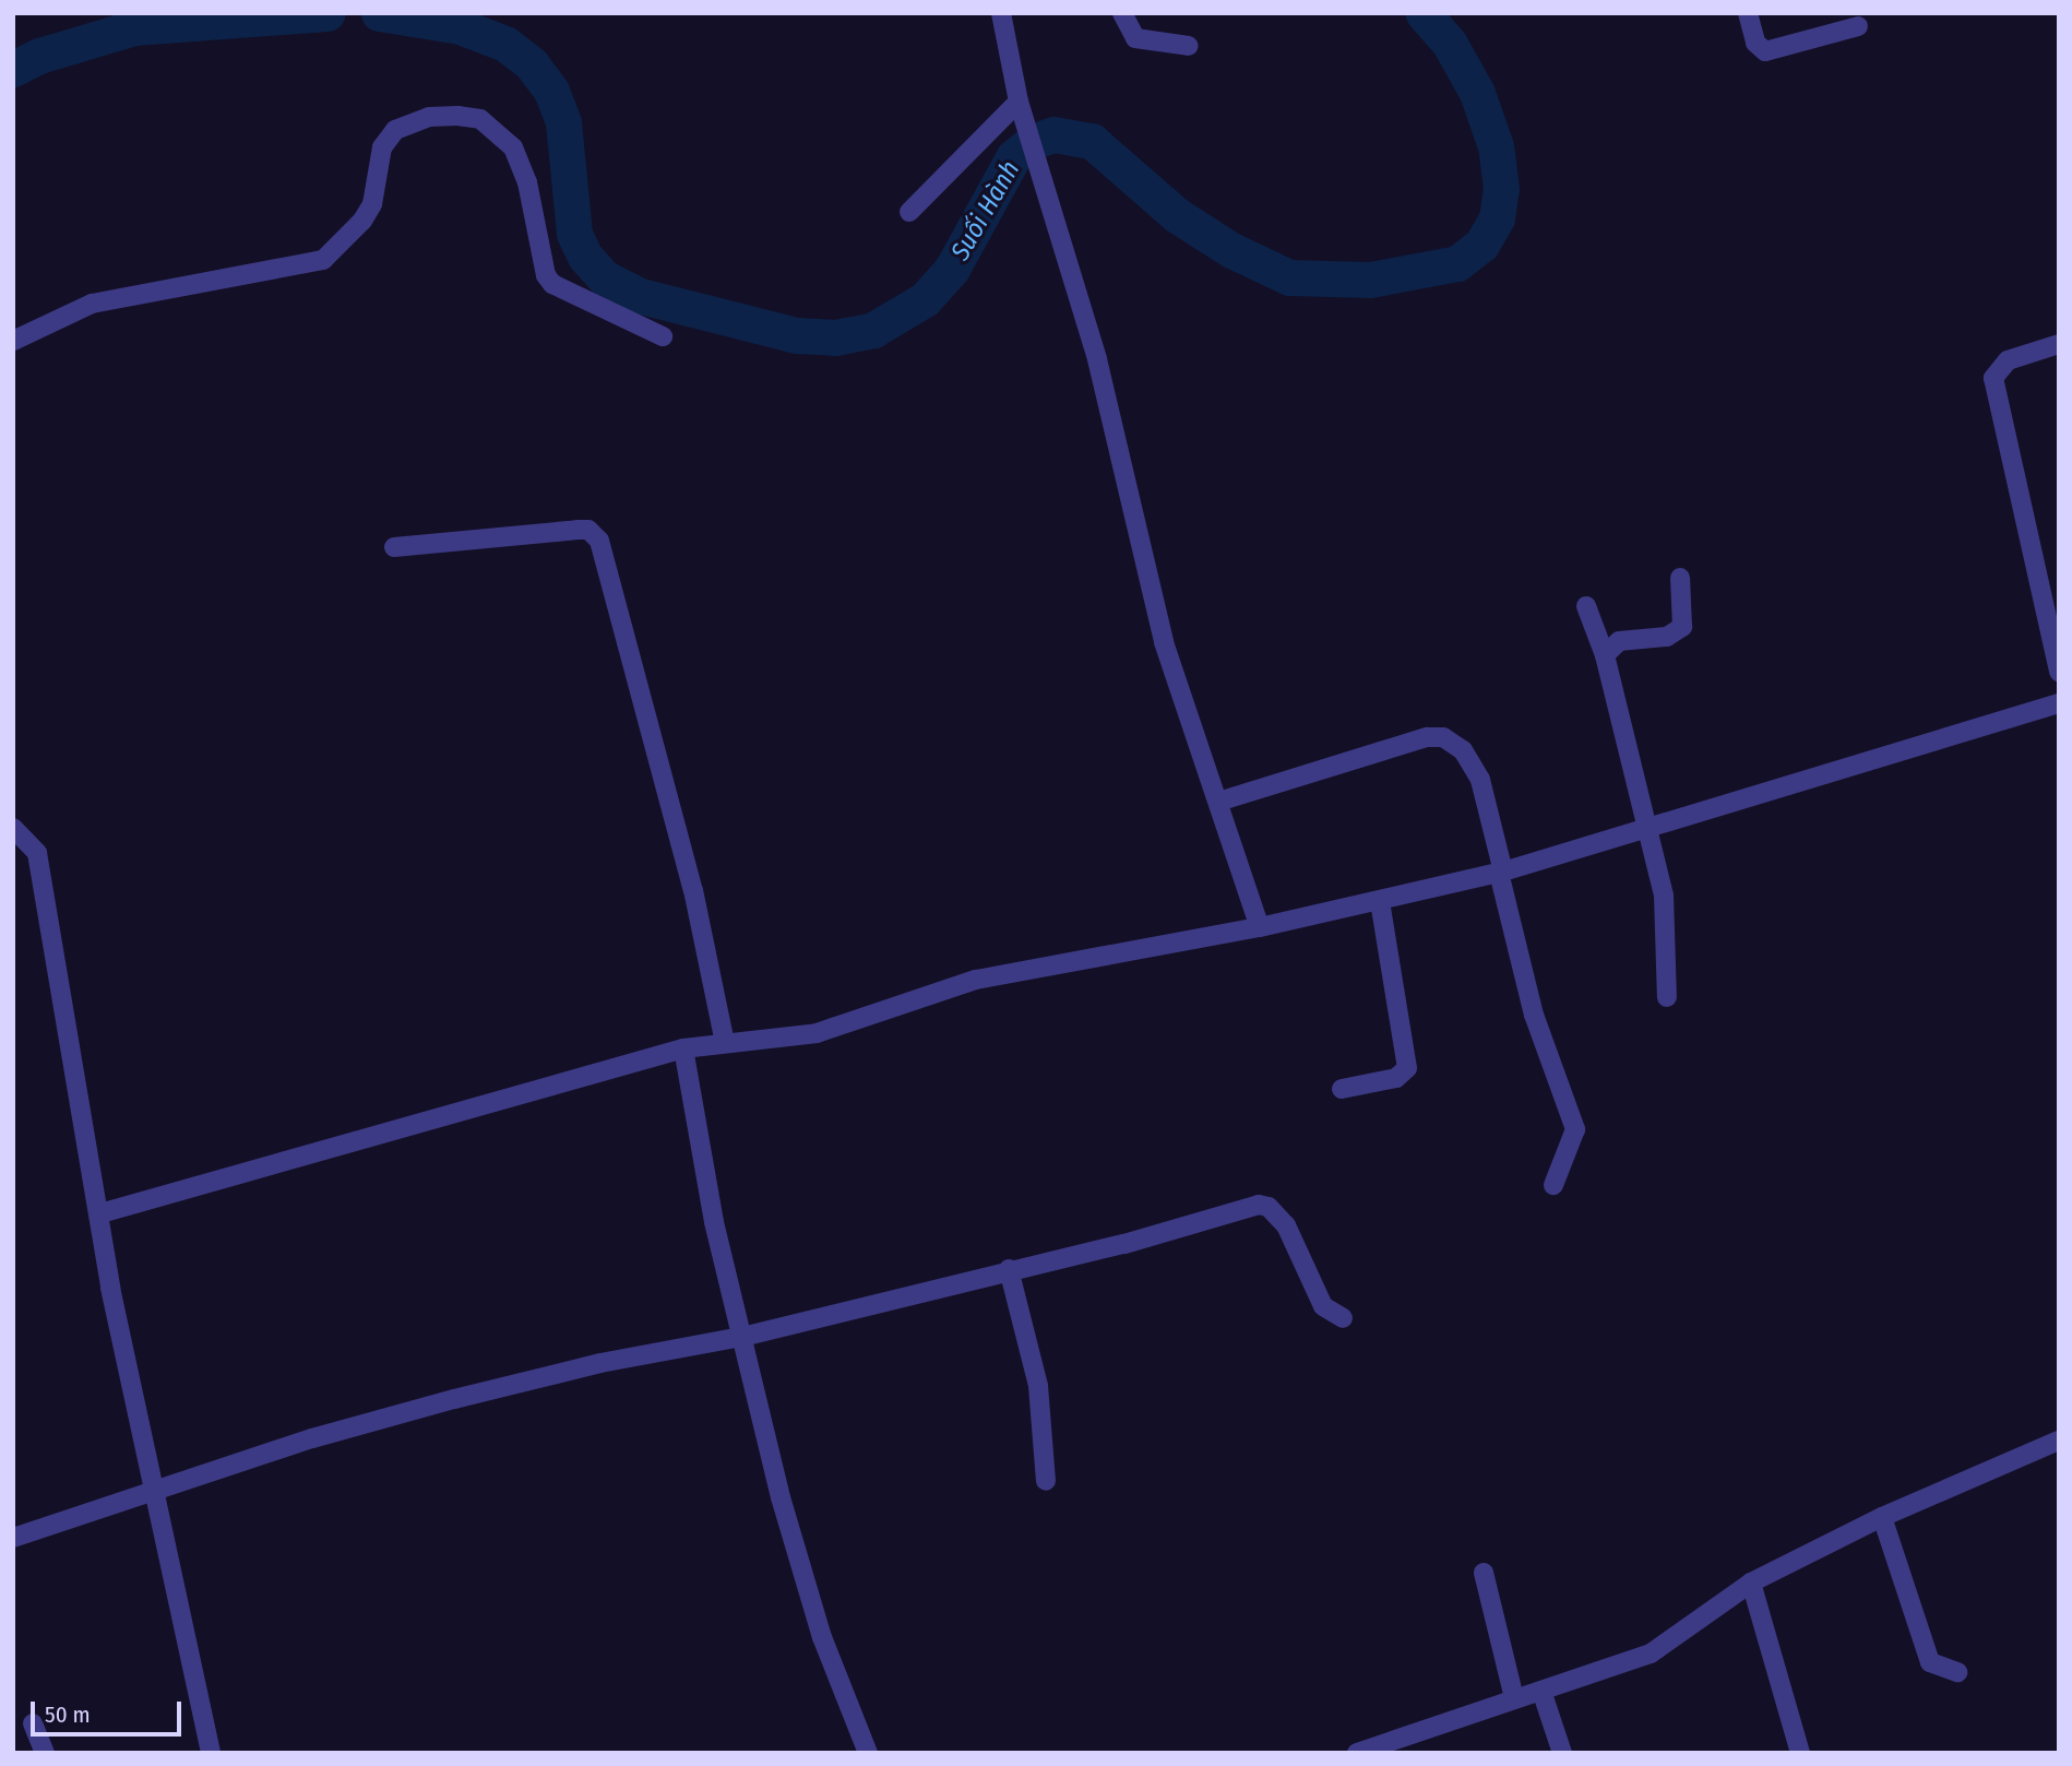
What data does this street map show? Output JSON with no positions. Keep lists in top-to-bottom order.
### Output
{
  "water": ["Suối Hành"],
  "scale_bar": "50 m"
}
